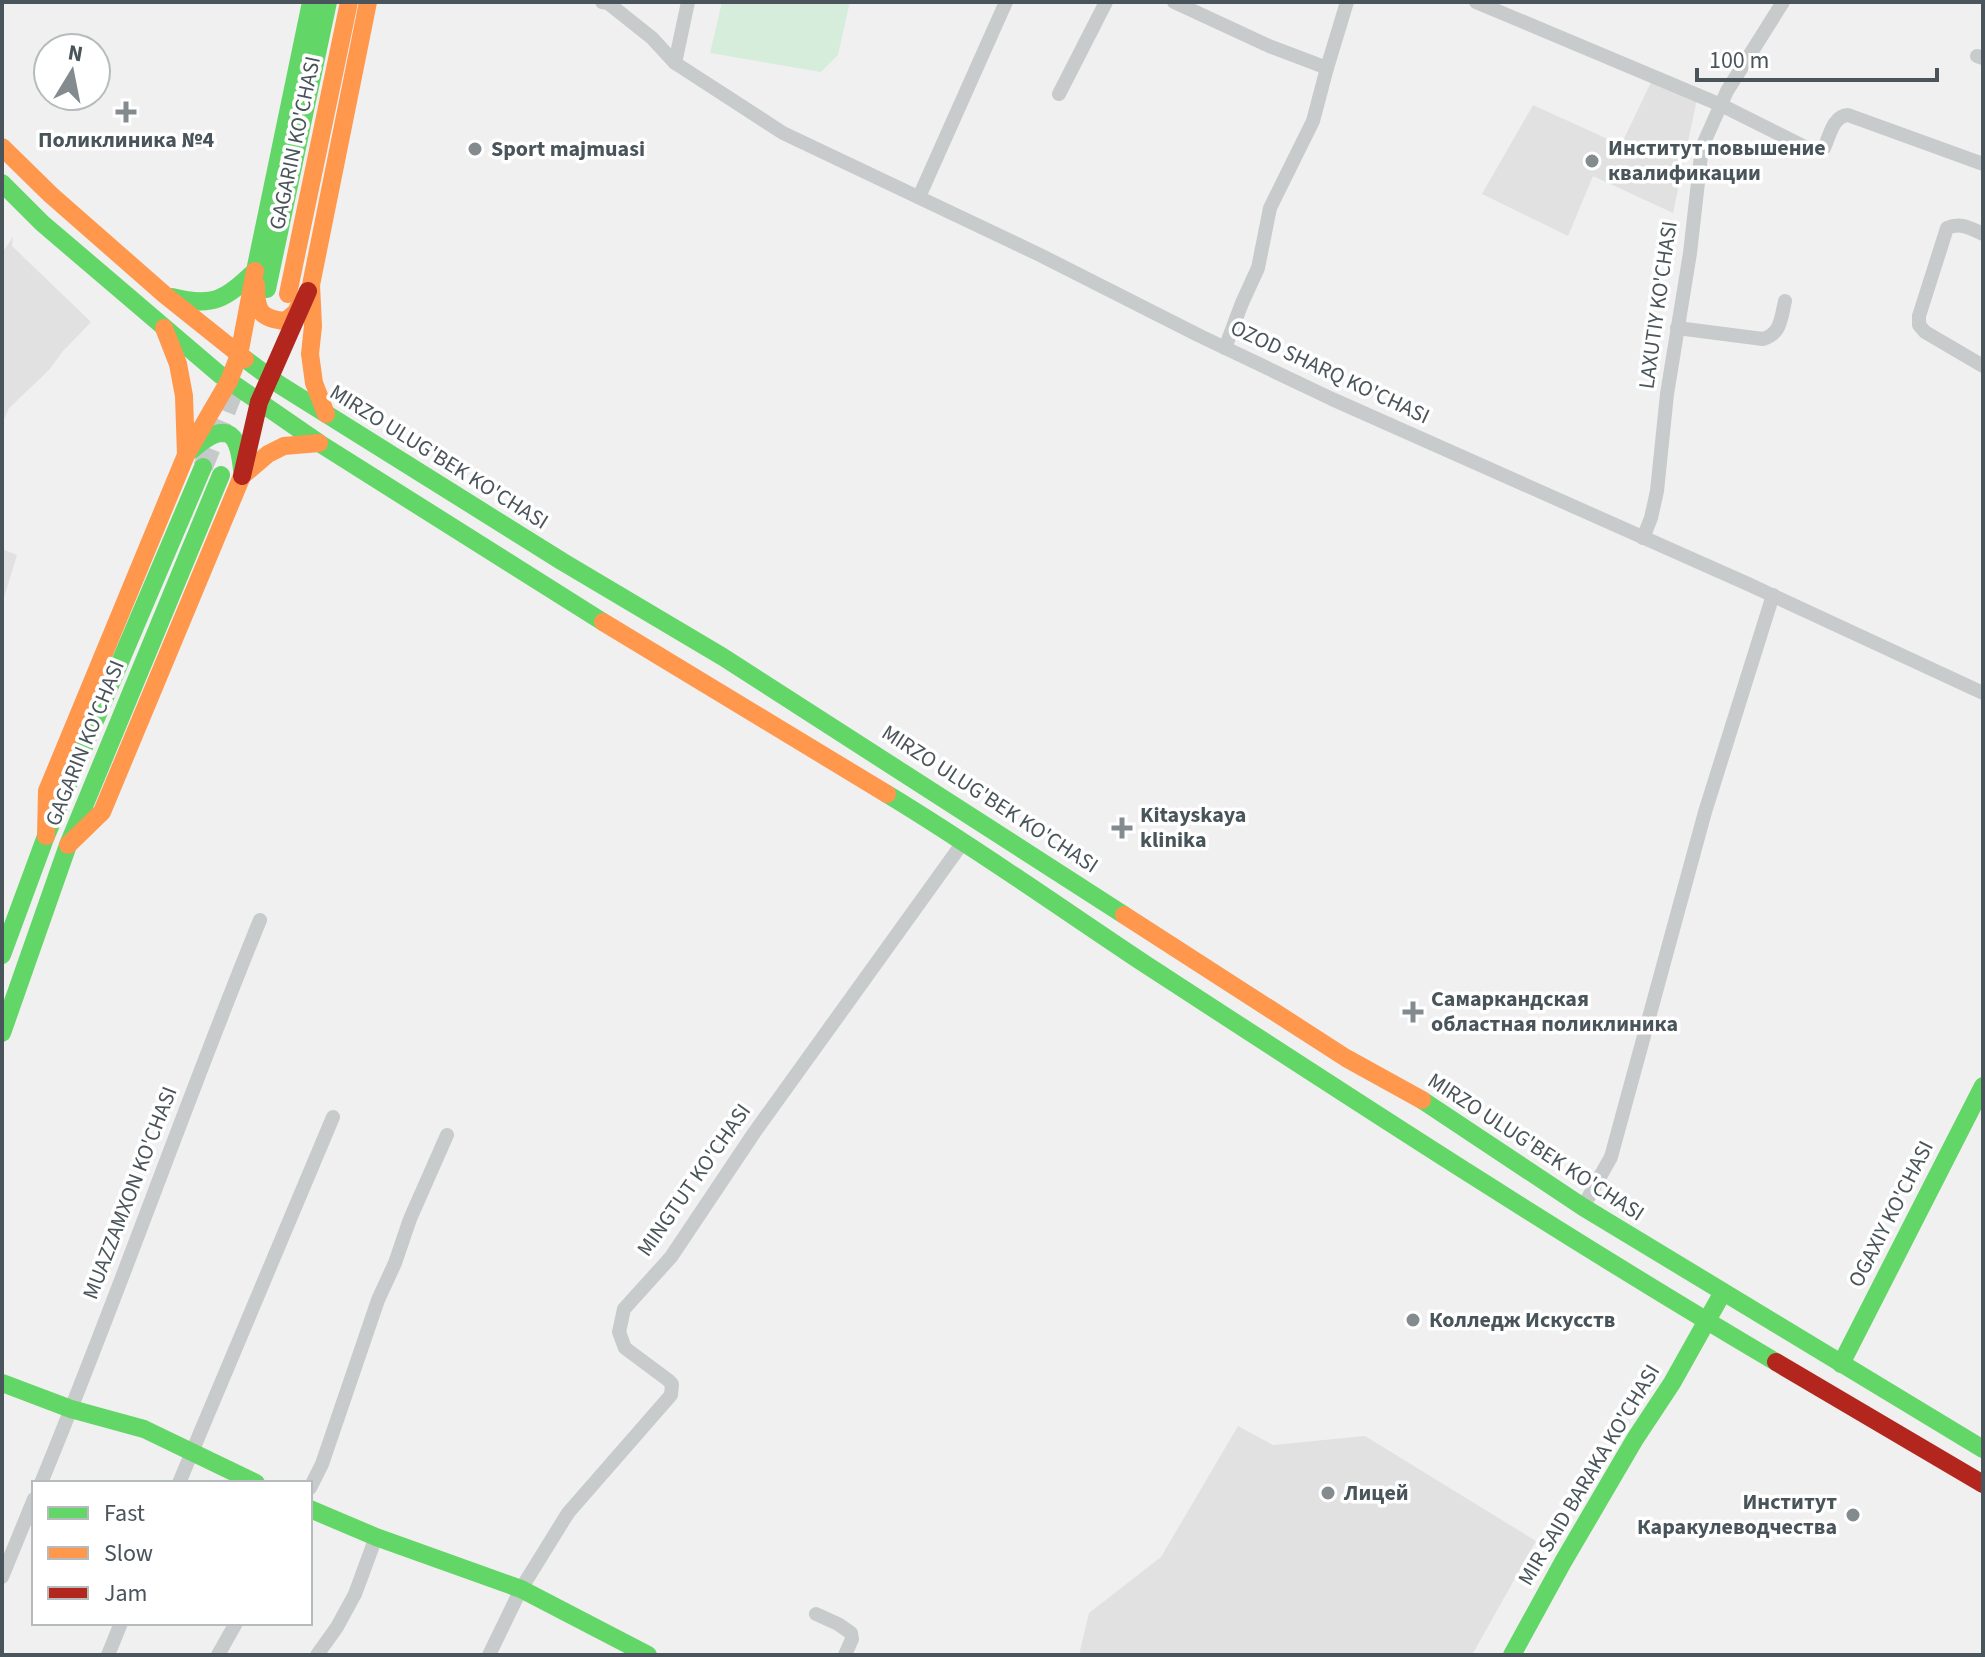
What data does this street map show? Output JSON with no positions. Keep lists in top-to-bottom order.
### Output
{
  "streets": {
    "main road": [
      "GAGARIN KO'CHASI",
      "MIRZO ULUG'BEK KO'CHASI",
      "OGAXIY KO'CHASI",
      "MIR SAID BARAKA KO'CHASI"
    ],
    "street": [
      "LAXUTIY KO'CHASI",
      "OZOD SHARQ KO'CHASI",
      "MINGTUT KO'CHASI",
      "MUAZZAMXON KO'CHASI"
    ]
  },
  "crossings": [
    ["LAXUTIY KO'CHASI", "OZOD SHARQ KO'CHASI"],
    ["MIRZO ULUG'BEK KO'CHASI", "OGAXIY KO'CHASI"],
    ["MIRZO ULUG'BEK KO'CHASI", "MIR SAID BARAKA KO'CHASI"]
  ],
  "places": {
    "health": ["Поликлиника №4", "Kitayskaya klinika", "Самаркандская областная поликлиника"],
    "other": [
      "Sport majmuasi",
      "Институт повышение квалификации",
      "Колледж Искусств",
      "Лицей",
      "Институт Каракулеводчества"
    ]
  },
  "legend": ["Fast", "Slow", "Jam"],
  "scale_bar": "100 m",
  "north": "top"
}
